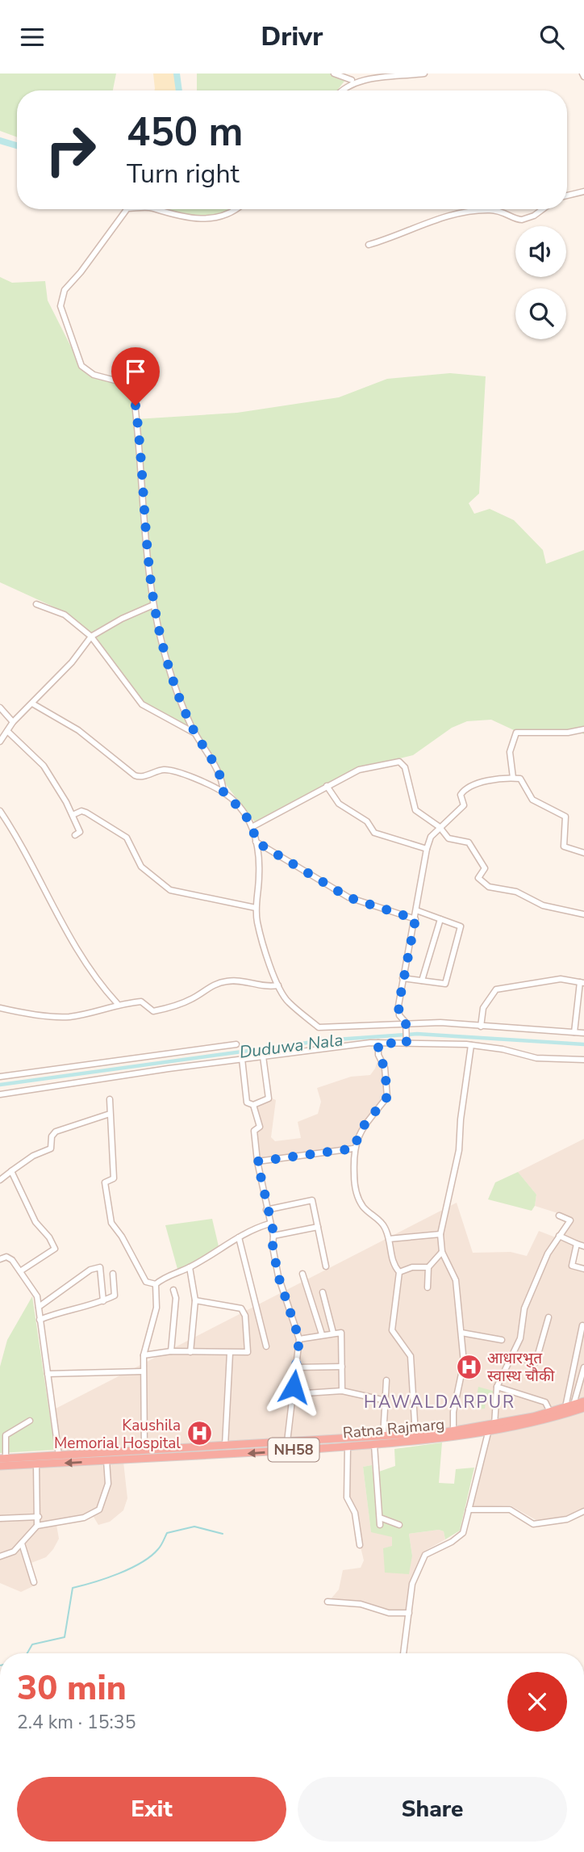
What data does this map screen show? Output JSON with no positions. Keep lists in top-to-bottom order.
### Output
{
  "streets": {
    "highway": ["Ratna Rajmarg", "NH58"]
  },
  "districts": ["HAWALDARPUR"],
  "water": ["Duduwa Nala"],
  "places": {
    "hospital": ["आधारभुत स्वास्थ चौकी", "Kaushila Memorial Hospital"]
  },
  "page": {
    "header": "Drivr",
    "turn": ["450 m", "Turn right"],
    "heading": ["30 min", "2.4 km · 15:35"],
    "buttons": ["Exit", "Share"]
  }
}
